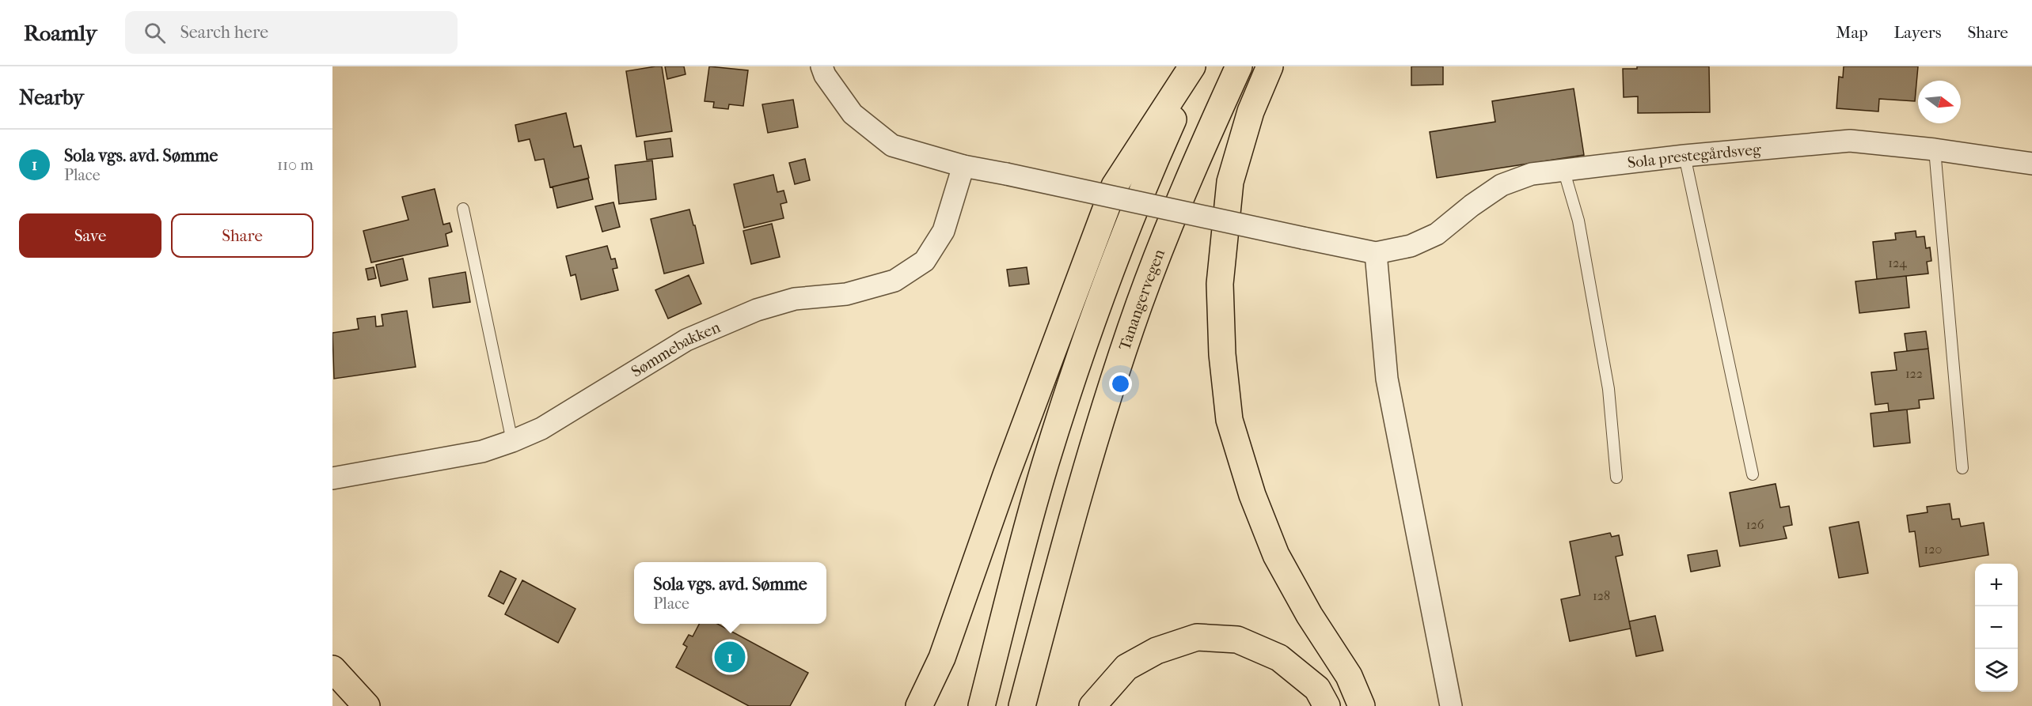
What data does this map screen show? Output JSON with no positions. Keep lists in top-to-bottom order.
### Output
{
  "streets": {
    "highway": ["Tanangervegen"],
    "street": ["Sola prestegårdsveg", "Sømmebakken"]
  },
  "house_numbers": [
    "124",
    "122",
    "126",
    "120",
    "128"
  ],
  "north": "right",
  "page": {
    "header": "Roamly",
    "search": "Search here",
    "nav": ["Map", "Layers", "Share"],
    "heading": "Nearby",
    "list": [
      {
        "mark": "1",
        "name": "Sola vgs. avd. Sømme",
        "note": "Place",
        "value": "110 m"
      }
    ],
    "buttons": ["Save", "Share"],
    "popup": ["Sola vgs. avd. Sømme", "Place"],
    "map_buttons": ["+", "−"],
    "pins": "1"
  }
}
